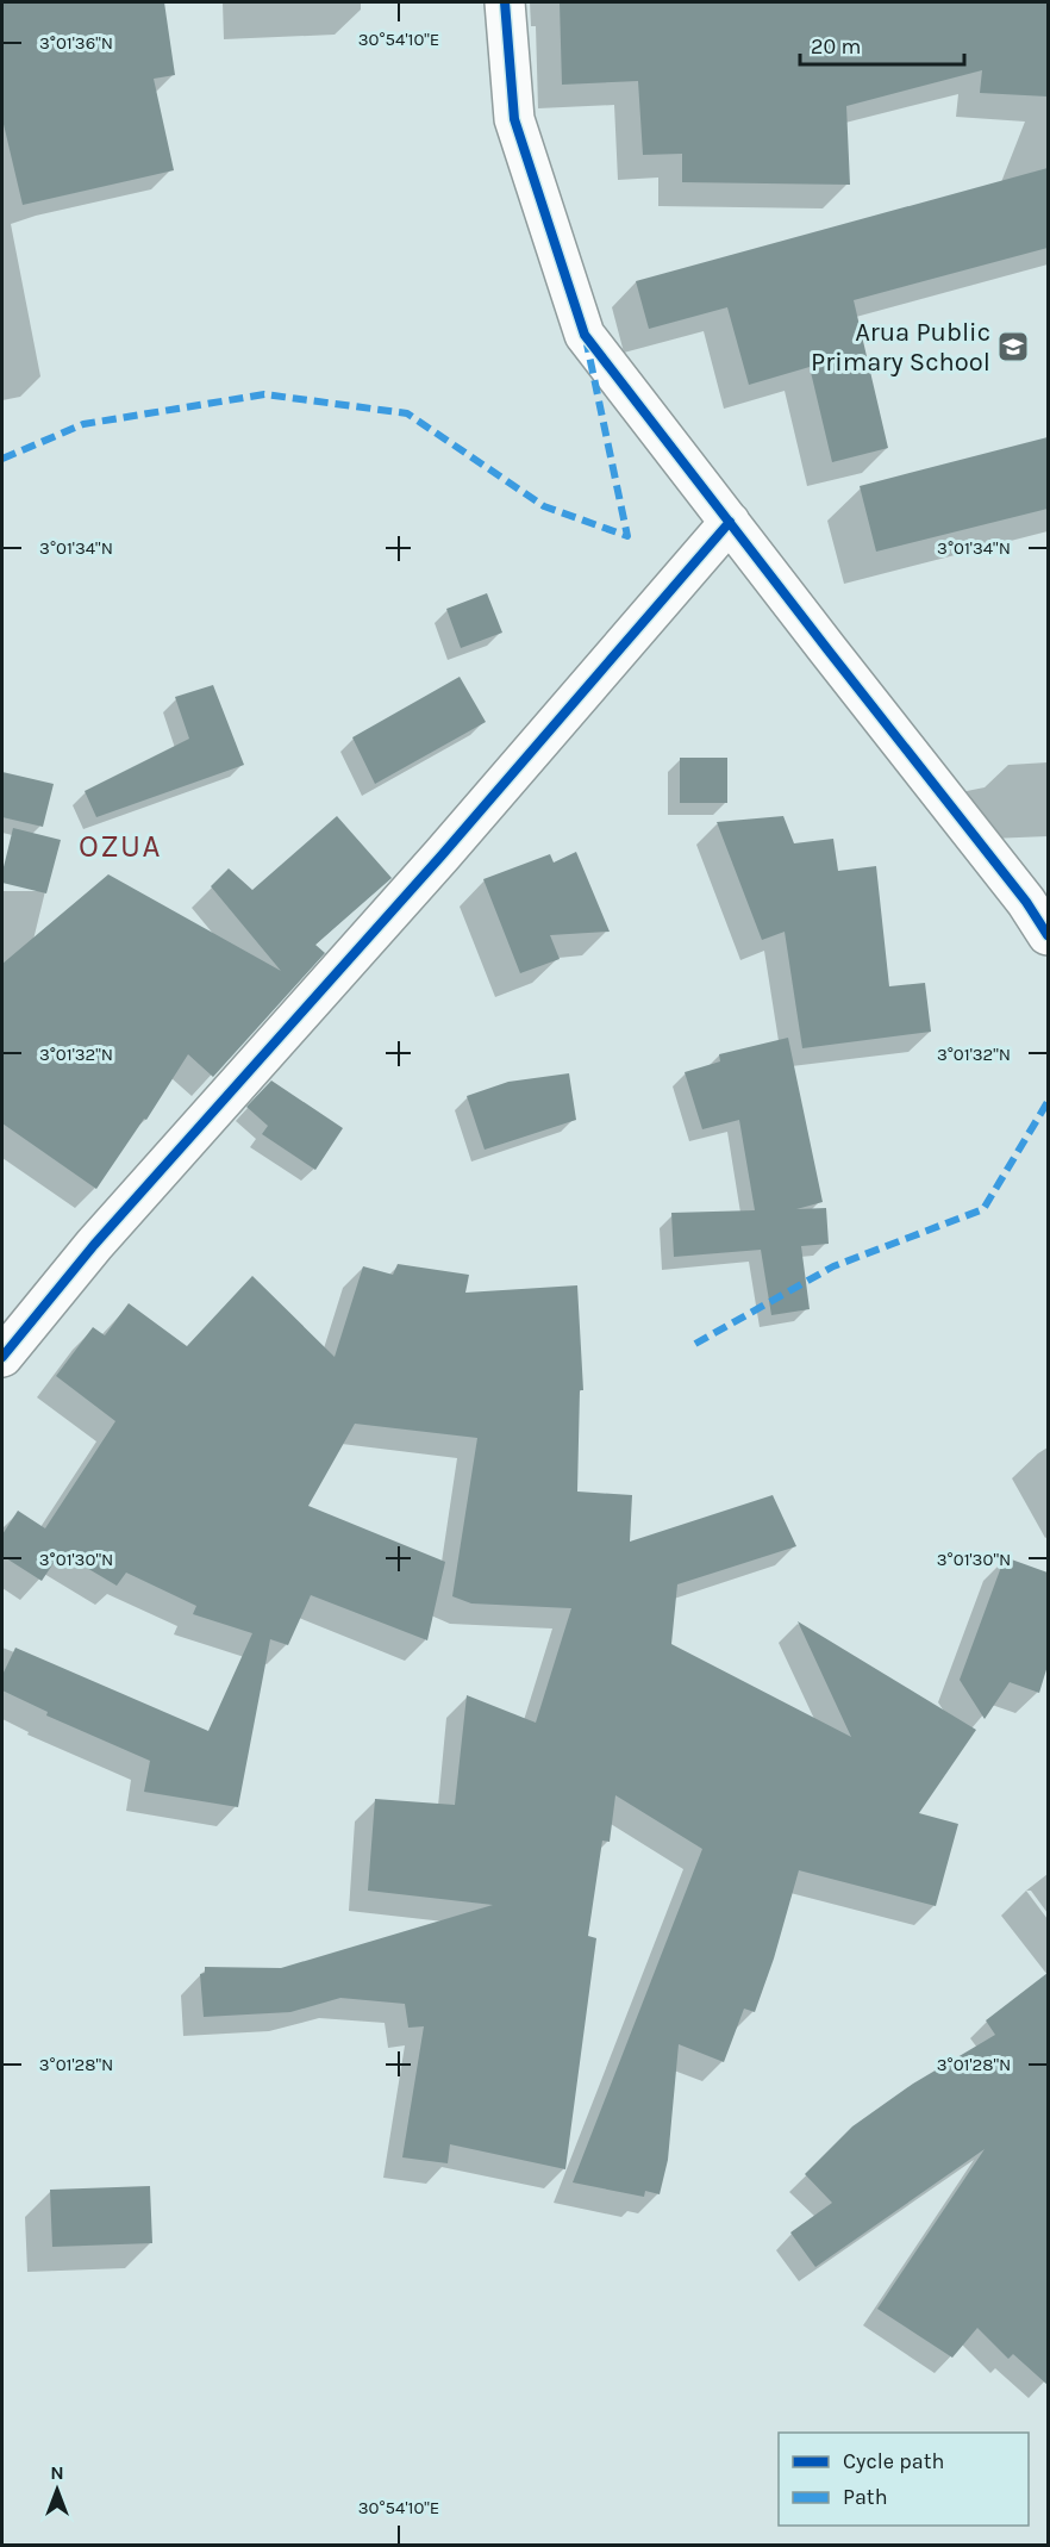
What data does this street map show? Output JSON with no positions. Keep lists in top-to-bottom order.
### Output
{
  "districts": ["OZUA"],
  "places": {
    "school or university": ["Arua Public Primary School"]
  },
  "legend": ["Cycle path", "Path"],
  "scale_bar": "20 m",
  "north": "top",
  "coordinates": [
    "30°54'10\"E",
    "3°01'36\"N",
    "3°01'34\"N",
    "3°01'32\"N",
    "3°01'30\"N",
    "3°01'28\"N"
  ]
}
